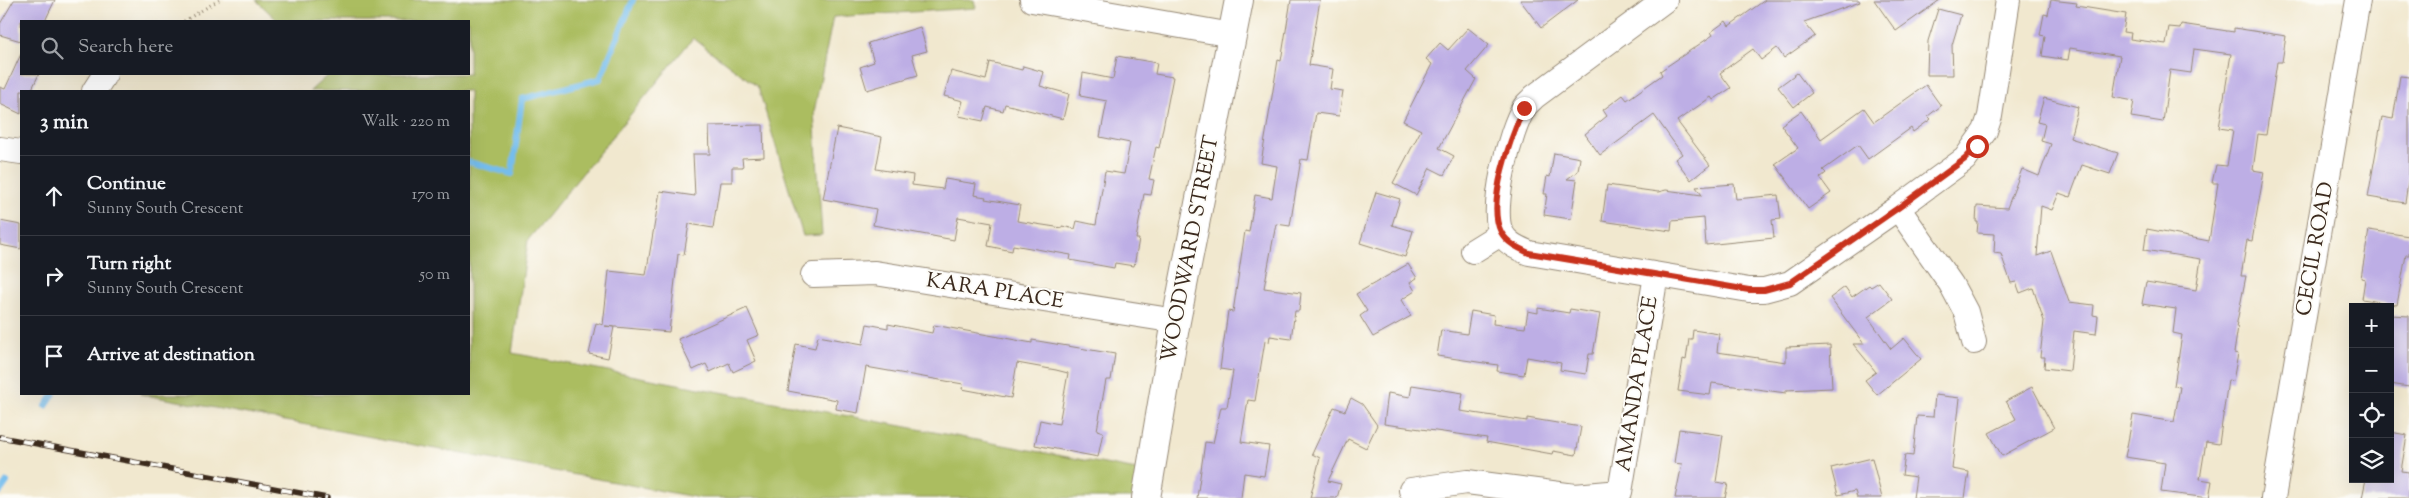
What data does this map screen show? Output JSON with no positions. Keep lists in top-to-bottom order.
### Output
{
  "streets": {
    "street": [
      "WOODWARD STREET",
      "CECIL ROAD",
      "KARA PLACE",
      "AMANDA PLACE"
    ]
  },
  "crossings": [
    ["WOODWARD STREET", "KARA PLACE"]
  ],
  "page": {
    "search": "Search here",
    "heading": ["3 min", "Walk · 220 m"],
    "list": [
      ["Continue", "Sunny South Crescent", "170 m"],
      ["Turn right", "Sunny South Crescent", "50 m"],
      "Arrive at destination"
    ],
    "map_buttons": ["+", "−"]
  }
}
